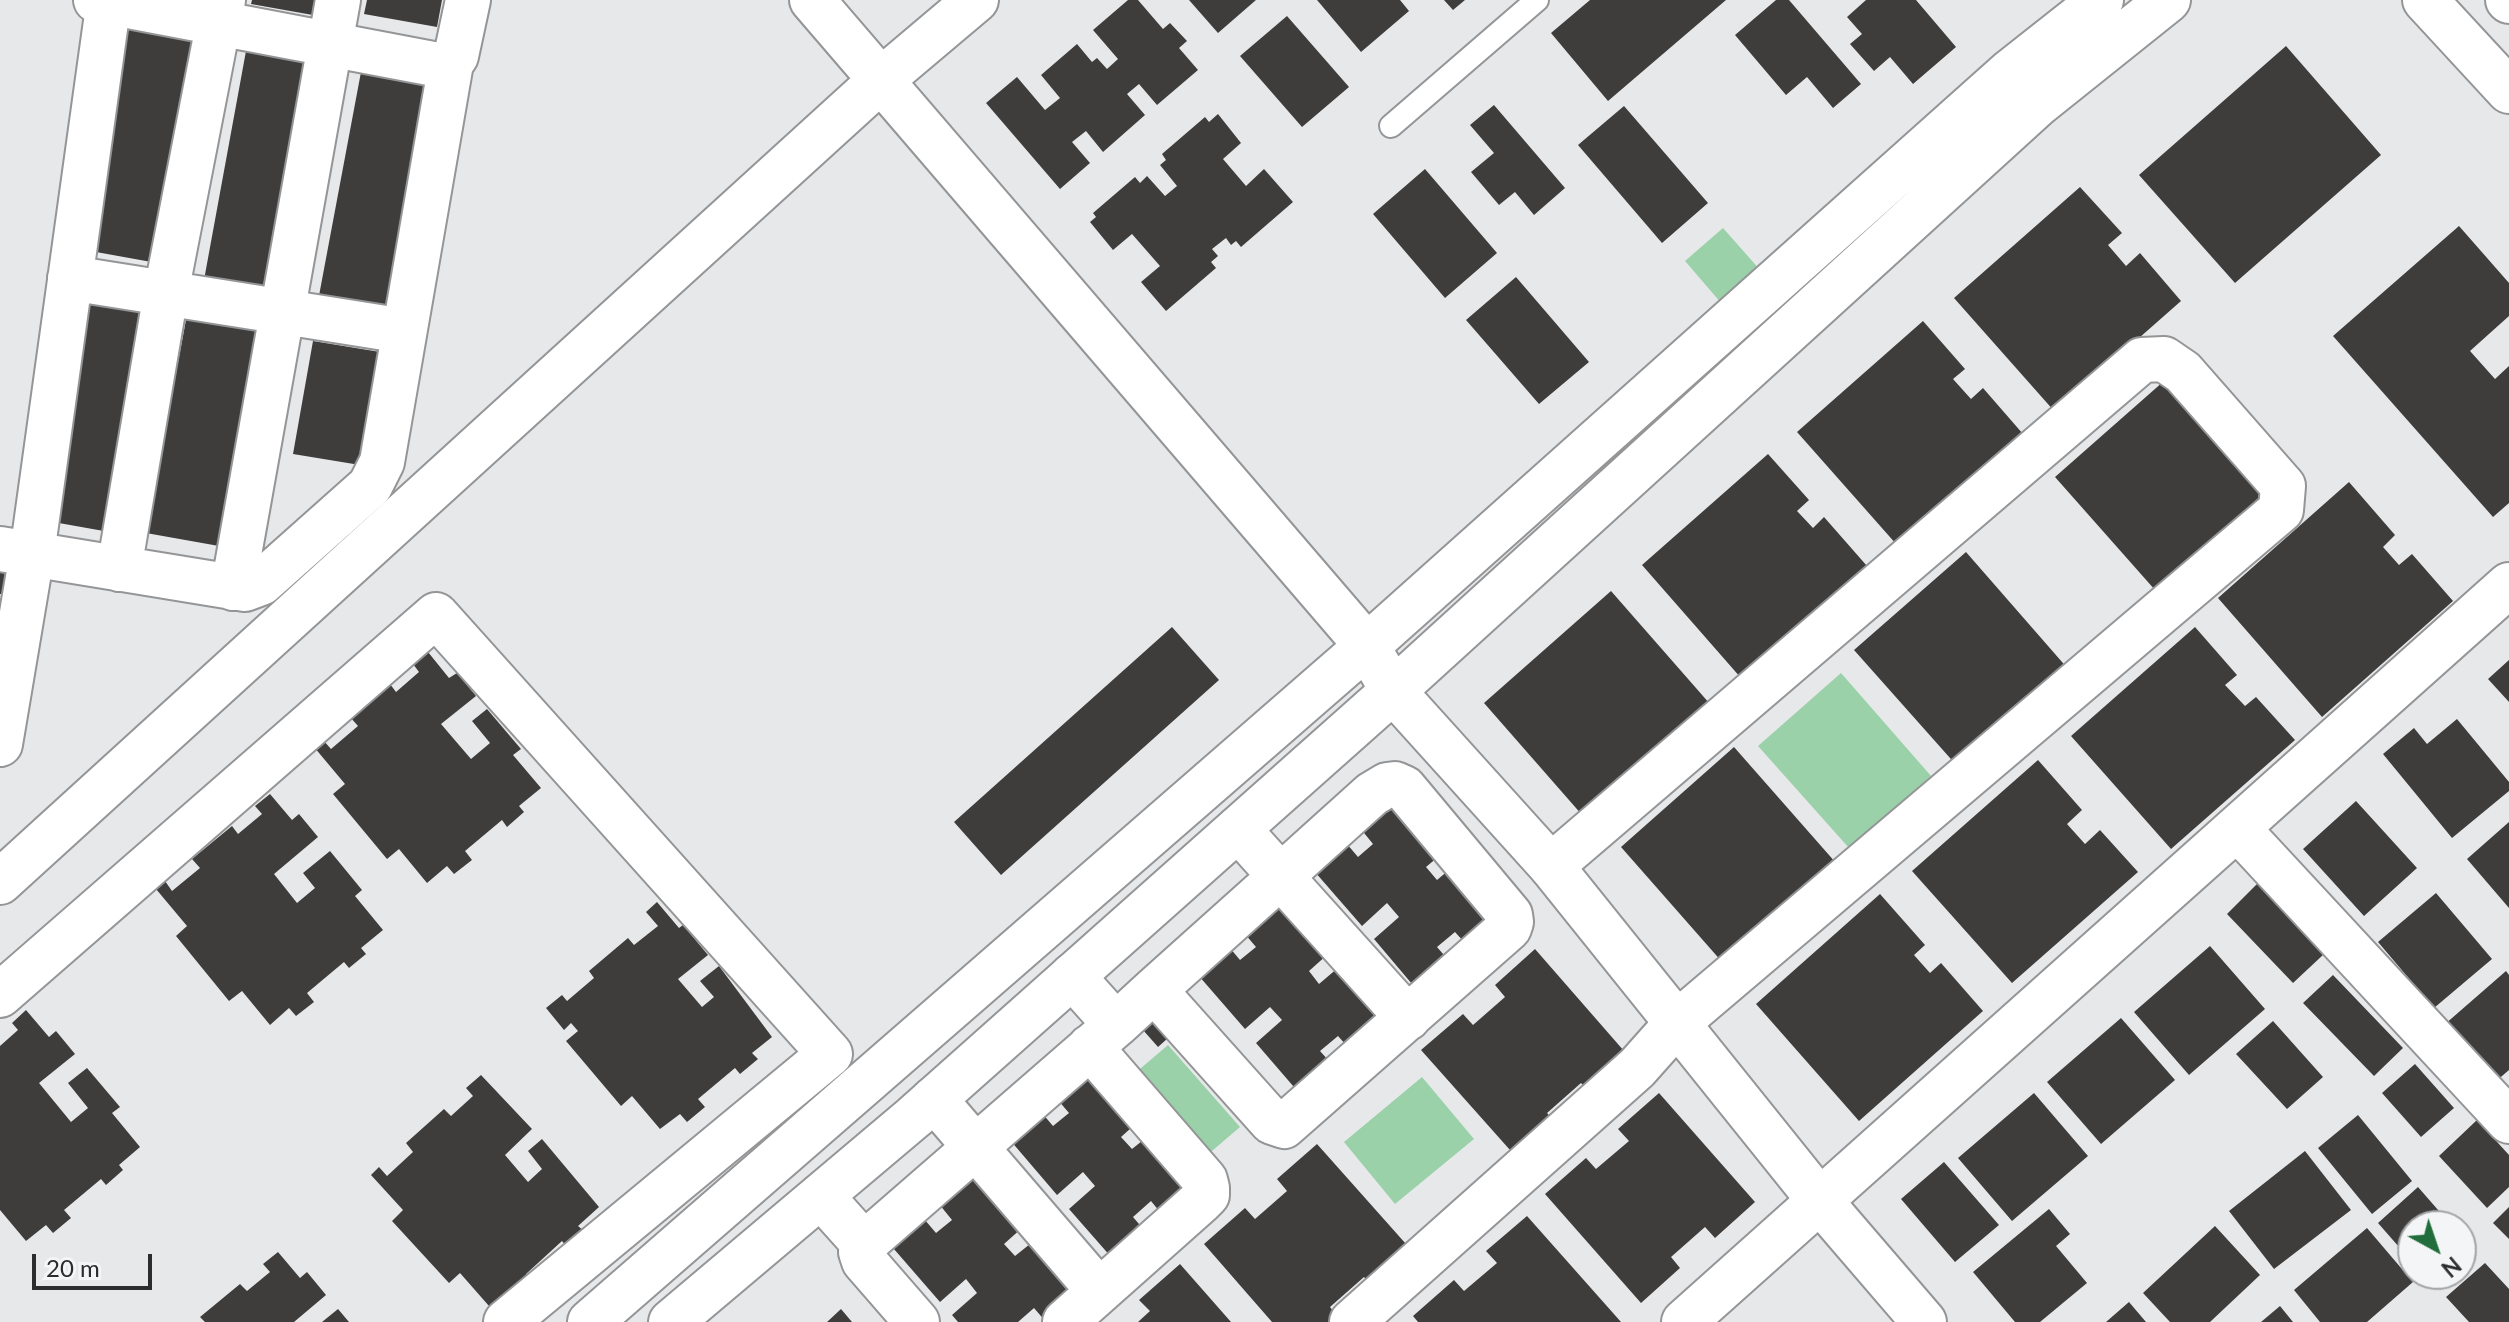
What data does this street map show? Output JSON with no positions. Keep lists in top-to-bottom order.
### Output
{
  "scale_bar": "20 m",
  "north": "bottom right"
}
